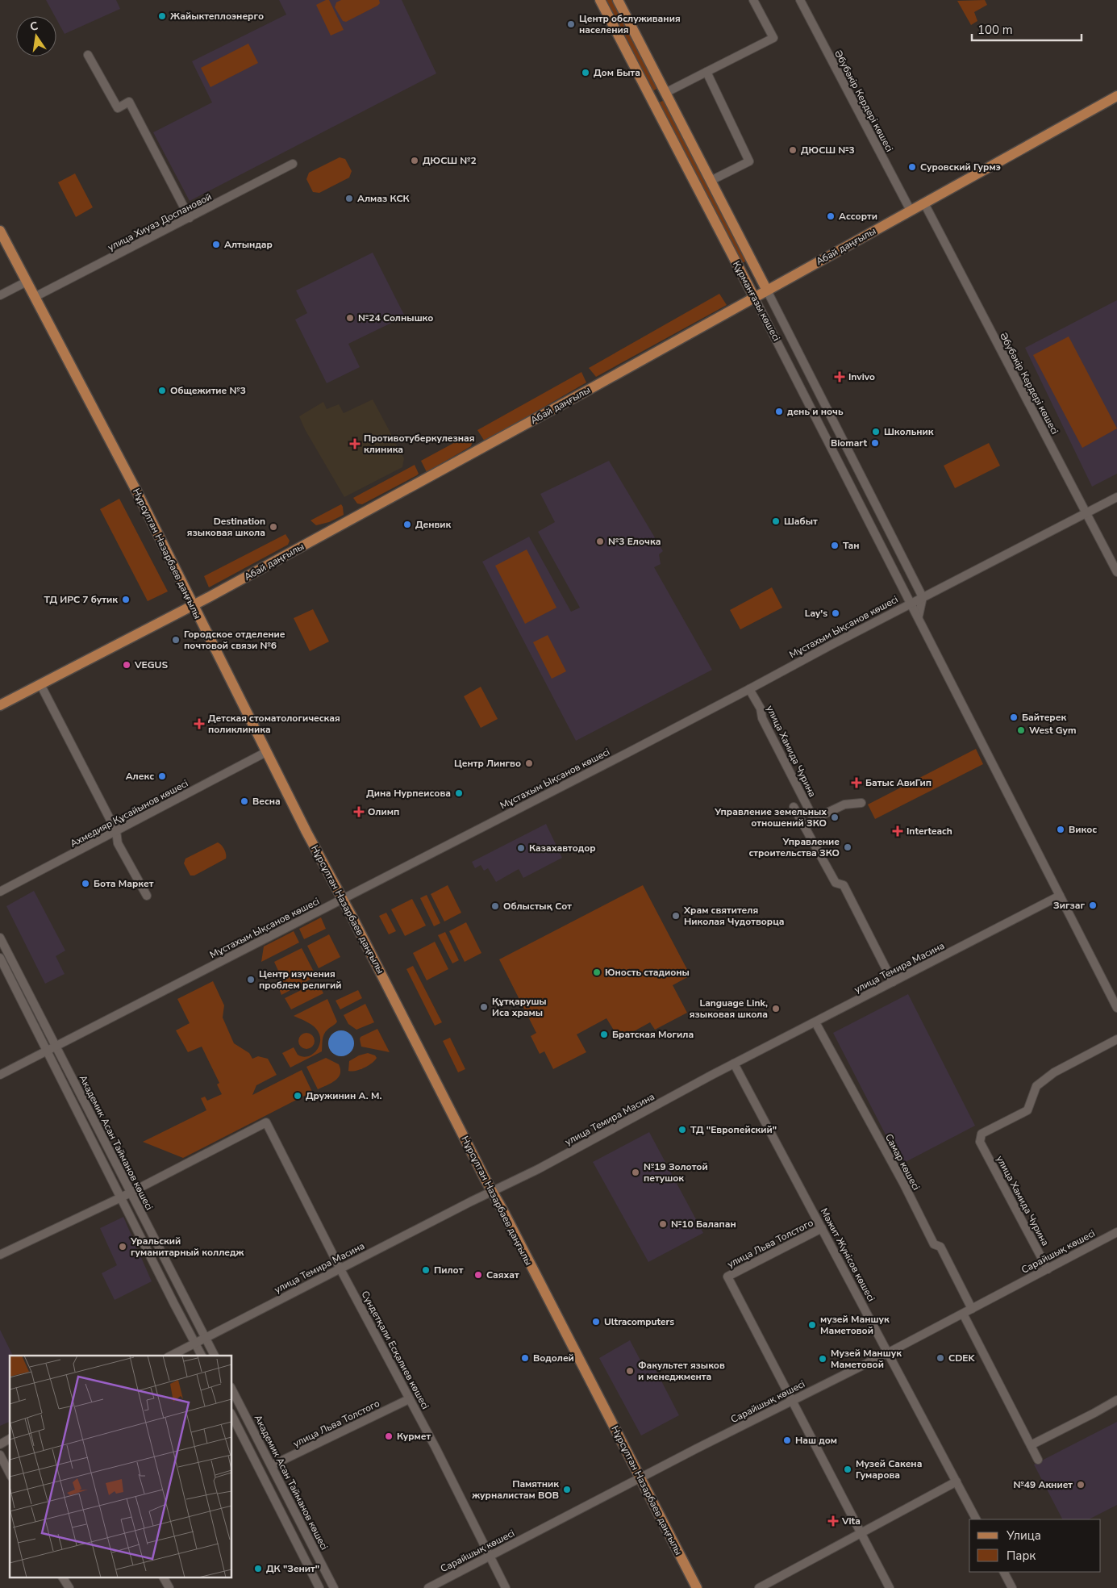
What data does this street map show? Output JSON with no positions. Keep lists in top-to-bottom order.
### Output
{
  "streets": {
    "main road": ["Абай даңғылы", "Құрманғазы көшесі", "Нұрсұлтан Назарбаев даңғылы"],
    "street": [
      "Әбубәкір Кердері көшесі",
      "улица Хиуаз Доспановой",
      "Мұстахым Ықсанов көшесі",
      "улица Хамида Чурина",
      "Ахмедияр Құсайынов көшесі",
      "улица Темира Масина",
      "Академик Асан Тайманов көшесі",
      "Самар көшесі",
      "улица Льва Толстого",
      "Сарайшық көшесі",
      "Мәжит Жүнісов көшесі",
      "Сүндетқали Есқалиев көшесі"
    ]
  },
  "crossings": [
    ["Әбубәкір Кердері көшесі", "Абай даңғылы"],
    ["Әбубәкір Кердері көшесі", "Мұстахым Ықсанов көшесі"],
    ["улица Хиуаз Доспановой", "Нұрсұлтан Назарбаев даңғылы"],
    ["Абай даңғылы", "Құрманғазы көшесі"],
    ["Абай даңғылы", "Нұрсұлтан Назарбаев даңғылы"],
    ["Құрманғазы көшесі", "Мұстахым Ықсанов көшесі"],
    ["Құрманғазы көшесі", "улица Темира Масина"],
    ["Нұрсұлтан Назарбаев даңғылы", "Мұстахым Ықсанов көшесі"],
    ["Нұрсұлтан Назарбаев даңғылы", "Ахмедияр Құсайынов көшесі"],
    ["Нұрсұлтан Назарбаев даңғылы", "улица Темира Масина"],
    ["Нұрсұлтан Назарбаев даңғылы", "Сарайшық көшесі"],
    ["Мұстахым Ықсанов көшесі", "улица Хамида Чурина"],
    ["Мұстахым Ықсанов көшесі", "Академик Асан Тайманов көшесі"],
    ["улица Хамида Чурина", "Сарайшық көшесі"],
    ["улица Темира Масина", "Академик Асан Тайманов көшесі"],
    ["улица Темира Масина", "Самар көшесі"],
    ["улица Темира Масина", "Мәжит Жүнісов көшесі"],
    ["улица Темира Масина", "Сүндетқали Есқалиев көшесі"],
    ["Академик Асан Тайманов көшесі", "улица Льва Толстого"],
    ["Академик Асан Тайманов көшесі", "Сүндетқали Есқалиев көшесі"],
    ["Самар көшесі", "Сарайшық көшесі"],
    ["улица Льва Толстого", "Сарайшық көшесі"],
    ["улица Льва Толстого", "Мәжит Жүнісов көшесі"],
    ["улица Льва Толстого", "Сүндетқали Есқалиев көшесі"],
    ["Сарайшық көшесі", "Мәжит Жүнісов көшесі"],
    ["Сарайшық көшесі", "Сүндетқали Есқалиев көшесі"]
  ],
  "places": {
    "other": [
      "Жайыктеплоэнерго",
      "Центр обслуживания наcеления",
      "Дом Быта",
      "ДЮСШ №3",
      "ДЮСШ №2",
      "Суровский Гурмэ",
      "Алмаз КСК",
      "Ассорти",
      "Алтындар",
      "№24 Солнышко",
      "Общежитие №3",
      "день и ночь",
      "Школьник",
      "Biomart",
      "Шабыт",
      "Денвик",
      "Destination языковая школа",
      "№3 Елочка",
      "Тан",
      "ТД ИРС 7 бутик",
      "Lay's",
      "Городское отделение почтовой связи №6",
      "VEGUS",
      "Байтерек",
      "West Gym",
      "Центр Лингво",
      "Алекс",
      "Дина Нурпеисова",
      "Весна",
      "Управление земельных отношений ЗКО",
      "Викос",
      "Управление строительства ЗКО",
      "Казахавтодор",
      "Бота Маркет",
      "Зигзаг",
      "Облыстық Сот",
      "Храм святителя Николая Чудотворца",
      "Юность стадионы",
      "Центр изучения проблем религий",
      "Құтқарушы Иса храмы",
      "Language Link, языковая школа",
      "Братская Могила",
      "Дружинин А. М.",
      "ТД \"Европейский\"",
      "№19 Золотой петушок",
      "№10 Балапан",
      "Уральский гуманитарный колледж",
      "Пилот",
      "Саяхат",
      "Ultracomputers",
      "музей Маншук Маметовой",
      "Водолей",
      "CDEK",
      "Музей Маншук Маметовой",
      "Факультет языков и менеджмента",
      "Курмет",
      "Наш дом",
      "Музей Сакена Гумарова",
      "№49 Акниет",
      "Памятник журналистам ВОВ",
      "ДК \"Зенит\""
    ],
    "health": [
      "Invivo",
      "Противотуберкулезная клиника",
      "Детская стоматологическая поликлиника",
      "Батыс АвиГип",
      "Олимп",
      "Interteach",
      "Vita"
    ]
  },
  "legend": ["Улица", "Парк"],
  "scale_bar": "100 m",
  "north": "top"
}
